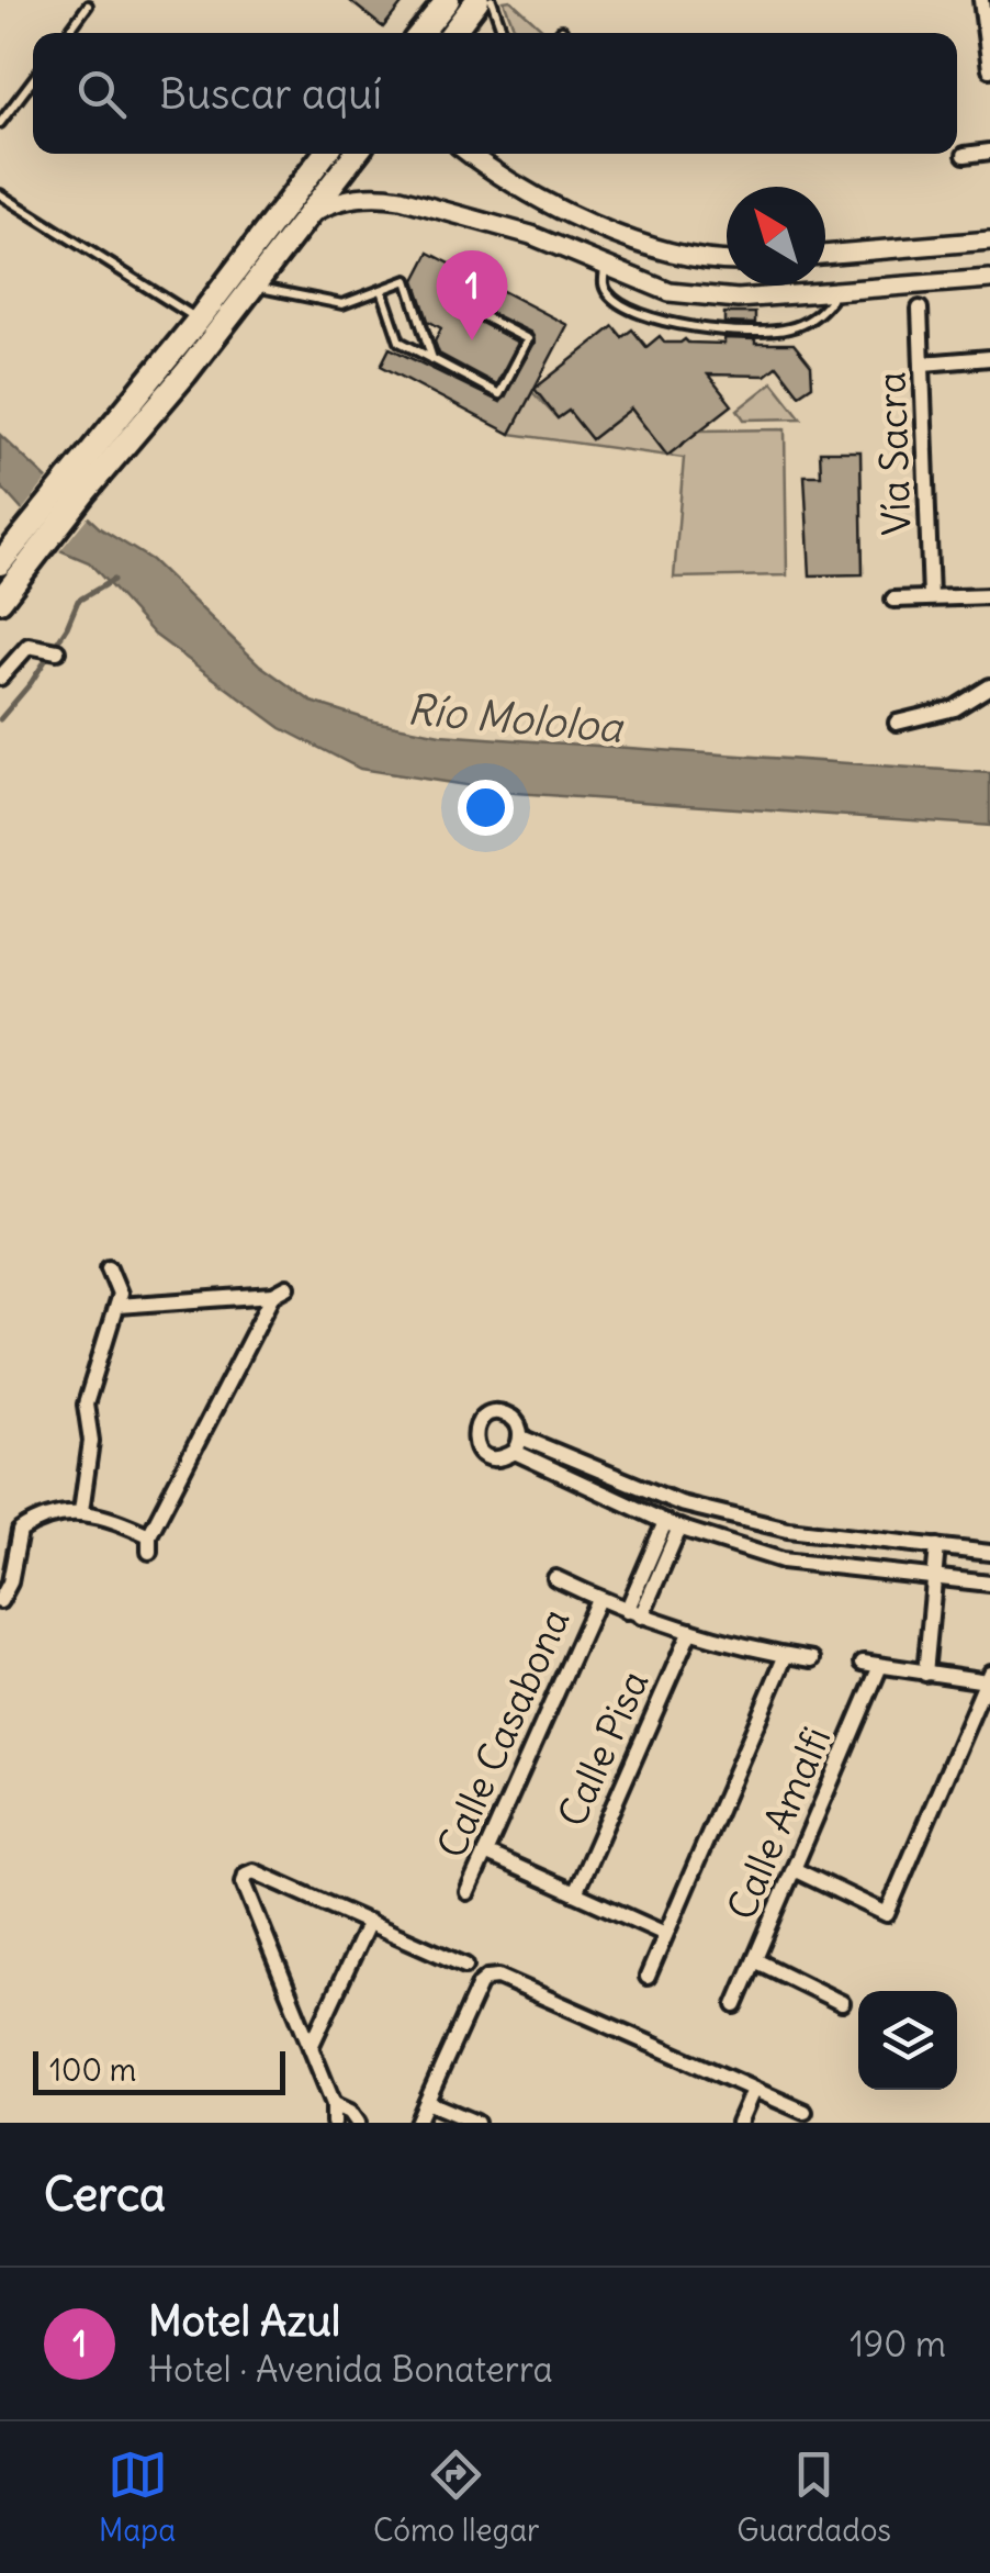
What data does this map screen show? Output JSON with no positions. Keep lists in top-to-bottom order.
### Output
{
  "streets": {
    "street": [
      "Vía Sacra",
      "Calle Casabona",
      "Calle Pisa",
      "Calle Amalfi"
    ]
  },
  "water": ["Río Mololoa"],
  "scale_bar": "100 m",
  "north": "top left",
  "page": {
    "search": "Buscar aquí",
    "pins": "1",
    "scale": "100 m",
    "heading": "Cerca",
    "list": [
      {
        "mark": "1",
        "name": "Motel Azul",
        "note": "Hotel · Avenida Bonaterra",
        "value": "190 m"
      }
    ],
    "nav": ["Mapa", "Cómo llegar", "Guardados"]
  }
}
